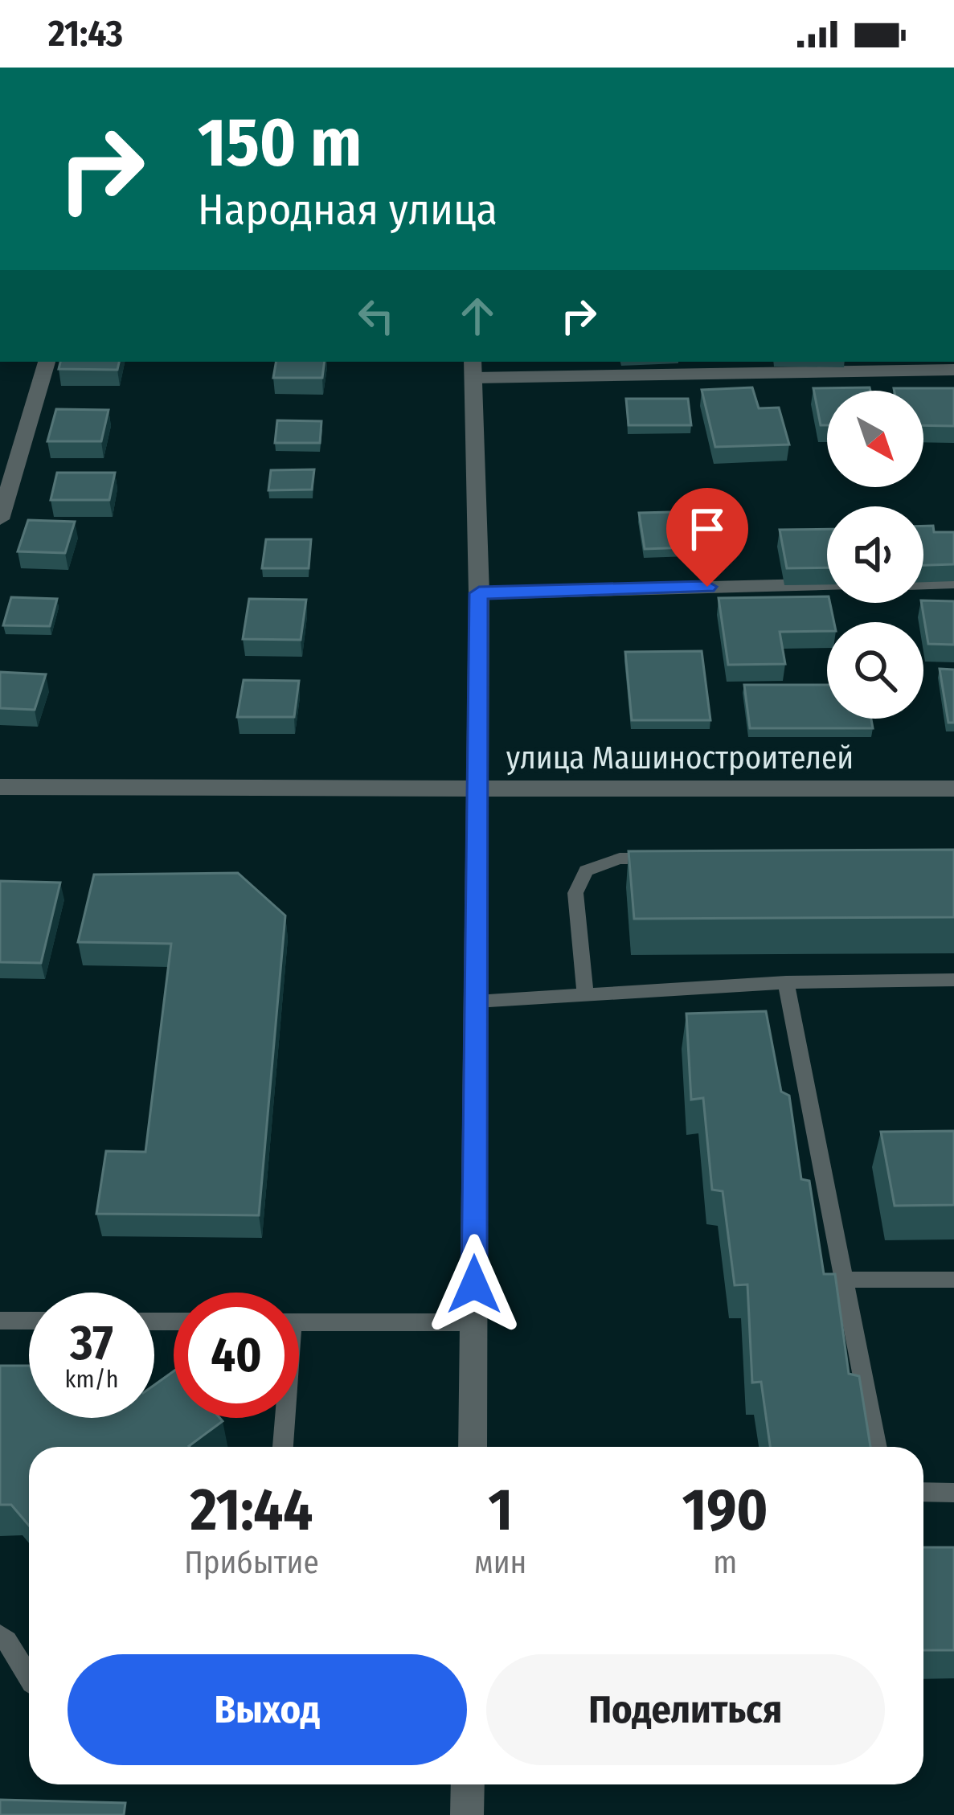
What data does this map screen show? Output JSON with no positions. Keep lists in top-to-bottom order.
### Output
{
  "streets": {
    "street": ["улица Машиностроителей"]
  },
  "north": "bottom right",
  "page": {
    "status": "21:43",
    "turn": ["150 m", "Народная улица"],
    "speed": "37 km/h",
    "limit": "40",
    "eta": [
      "21:44",
      "Прибытие",
      "1",
      "мин",
      "190",
      "m"
    ],
    "buttons": ["Выход", "Поделиться"]
  }
}
